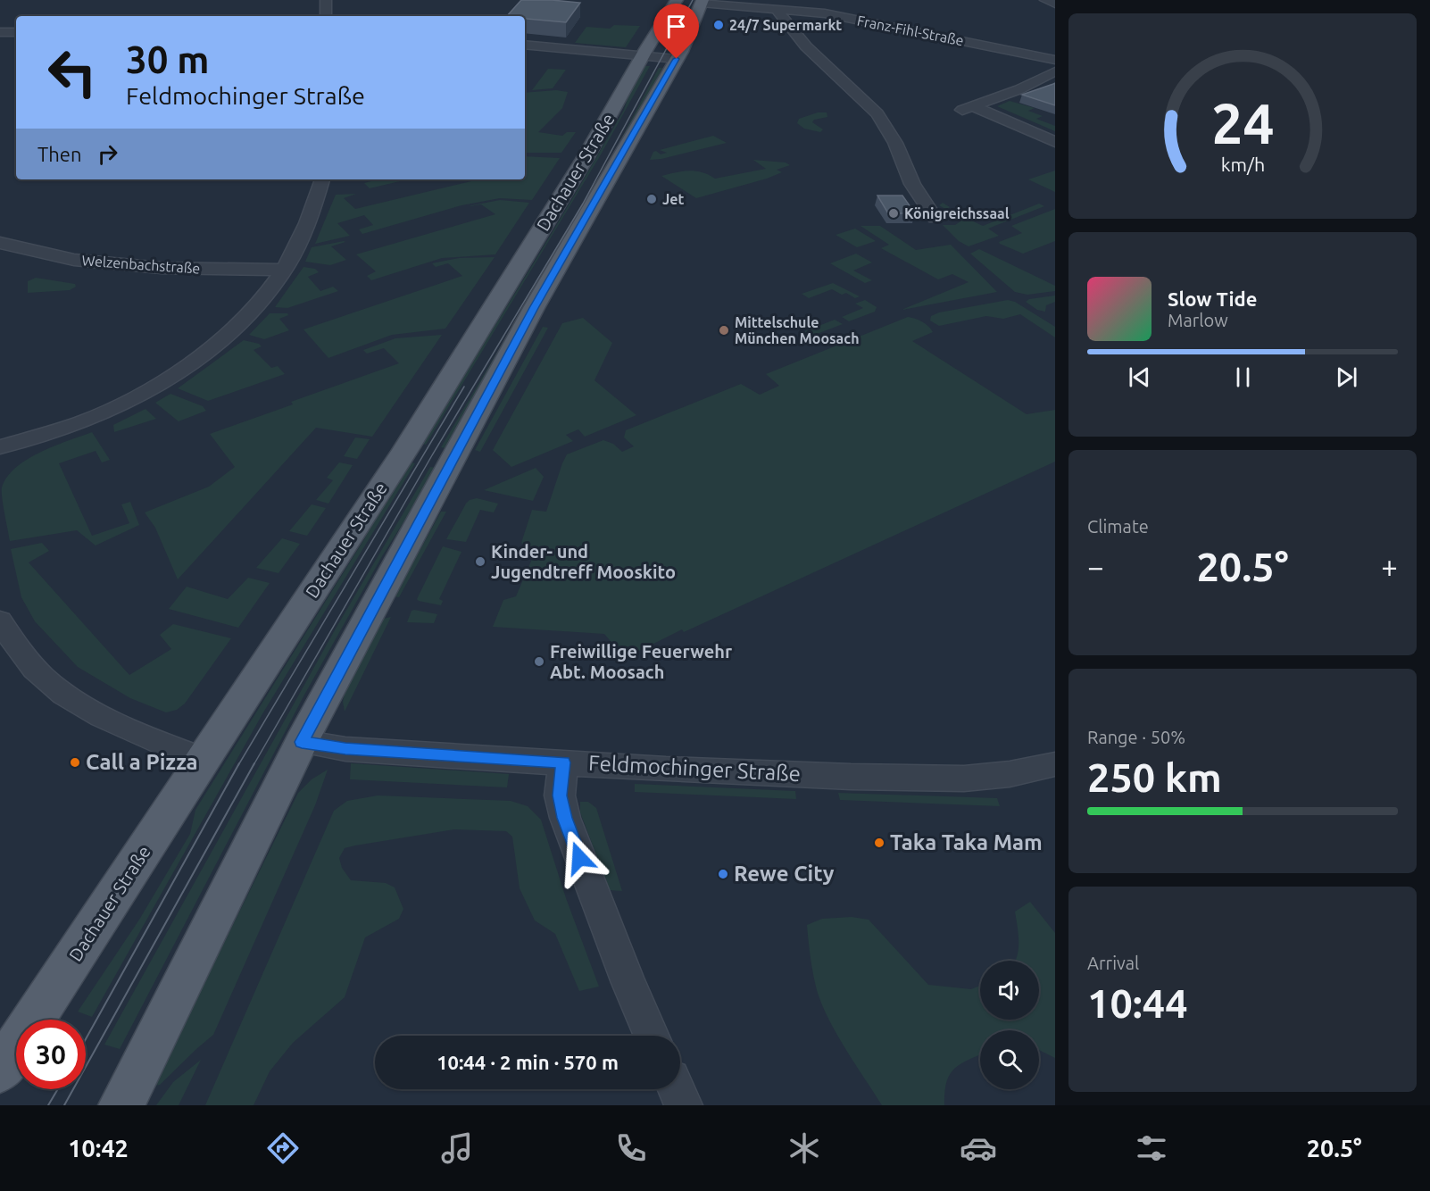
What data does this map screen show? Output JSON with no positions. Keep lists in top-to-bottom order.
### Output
{
  "streets": {
    "main road": ["Dachauer Straße"],
    "street": ["Franz-Fihl-Straße", "Welzenbachstraße", "Feldmochinger Straße"]
  },
  "crossings": [
    ["Franz-Fihl-Straße", "Dachauer Straße"],
    ["Dachauer Straße", "Feldmochinger Straße"]
  ],
  "places": [
    "24/7 Supermarkt",
    "Jet",
    "Königreichssaal",
    "Mittelschule München Moosach",
    "Kinder- und Jugendtreff Mooskito",
    "Freiwillige Feuerwehr Abt. Moosach",
    "Call a Pizza",
    "Taka Taka Mam",
    "Rewe City"
  ],
  "page": {
    "turn": ["30 m", "Feldmochinger Straße"],
    "then": "Then",
    "song": ["Slow Tide", "Marlow"],
    "tile": [
      "Climate",
      ["Range · 50%", "250 km"],
      ["Arrival", "10:44"]
    ],
    "heat": ["−", "20.5°", "+"],
    "limit": "30",
    "trip": "10:44 · 2 min · 570 m",
    "tabs": ["10:42", "20.5°"],
    "gauge": ["24", "km/h"]
  }
}
